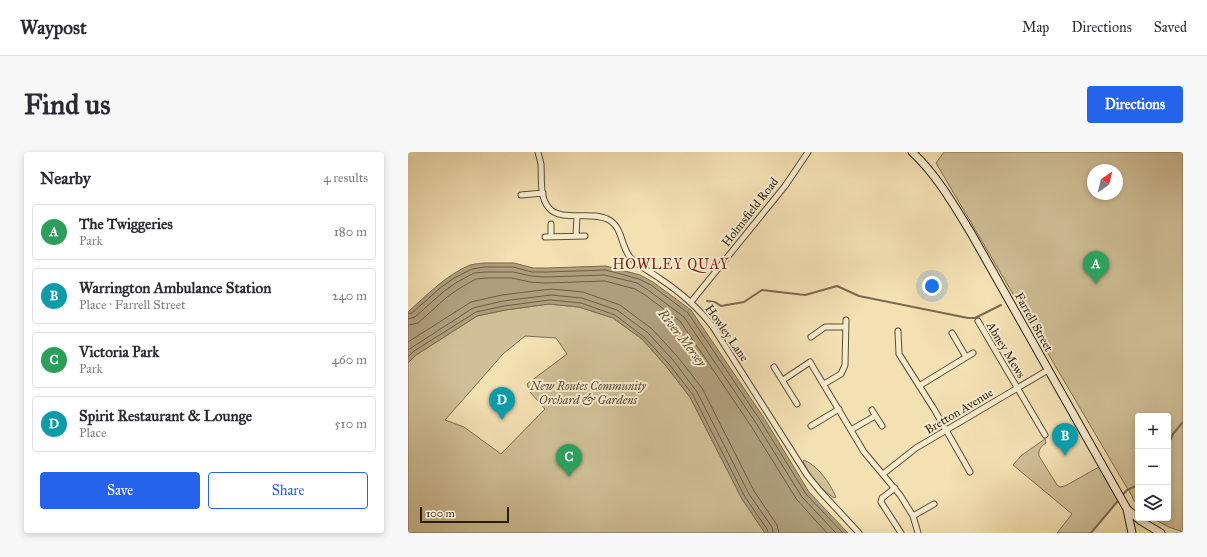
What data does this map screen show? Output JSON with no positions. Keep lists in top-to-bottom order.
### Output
{
  "streets": {
    "street": [
      "Holmsfield Road",
      "Farrell Street",
      "Howley Lane",
      "Abney Mews",
      "Bretton Avenue"
    ]
  },
  "crossings": [
    ["Holmsfield Road", "Howley Lane"],
    ["Farrell Street", "Bretton Avenue"],
    ["Abney Mews", "Bretton Avenue"]
  ],
  "districts": ["HOWLEY QUAY"],
  "water": ["River Mersey"],
  "parks": ["New Routes Community Orchard & Gardens"],
  "scale_bar": "100 m",
  "north": "top right",
  "page": {
    "header": "Waypost",
    "nav": ["Map", "Directions", "Saved"],
    "buttons": [
      "Directions",
      ["Save", "Share"]
    ],
    "title": "Find us",
    "heading": ["Nearby", "4 results"],
    "list": [
      {
        "mark": "A",
        "name": "The Twiggeries",
        "note": "Park",
        "value": "180 m"
      },
      {
        "mark": "B",
        "name": "Warrington Ambulance Station",
        "note": "Place · Farrell Street",
        "value": "240 m"
      },
      {
        "mark": "C",
        "name": "Victoria Park",
        "note": "Park",
        "value": "460 m"
      },
      {
        "mark": "D",
        "name": "Spirit Restaurant & Lounge",
        "note": "Place",
        "value": "510 m"
      }
    ],
    "pins": [
      "A",
      "D",
      "B",
      "C"
    ],
    "map_buttons": ["+", "−"],
    "scale": "100 m"
  }
}
